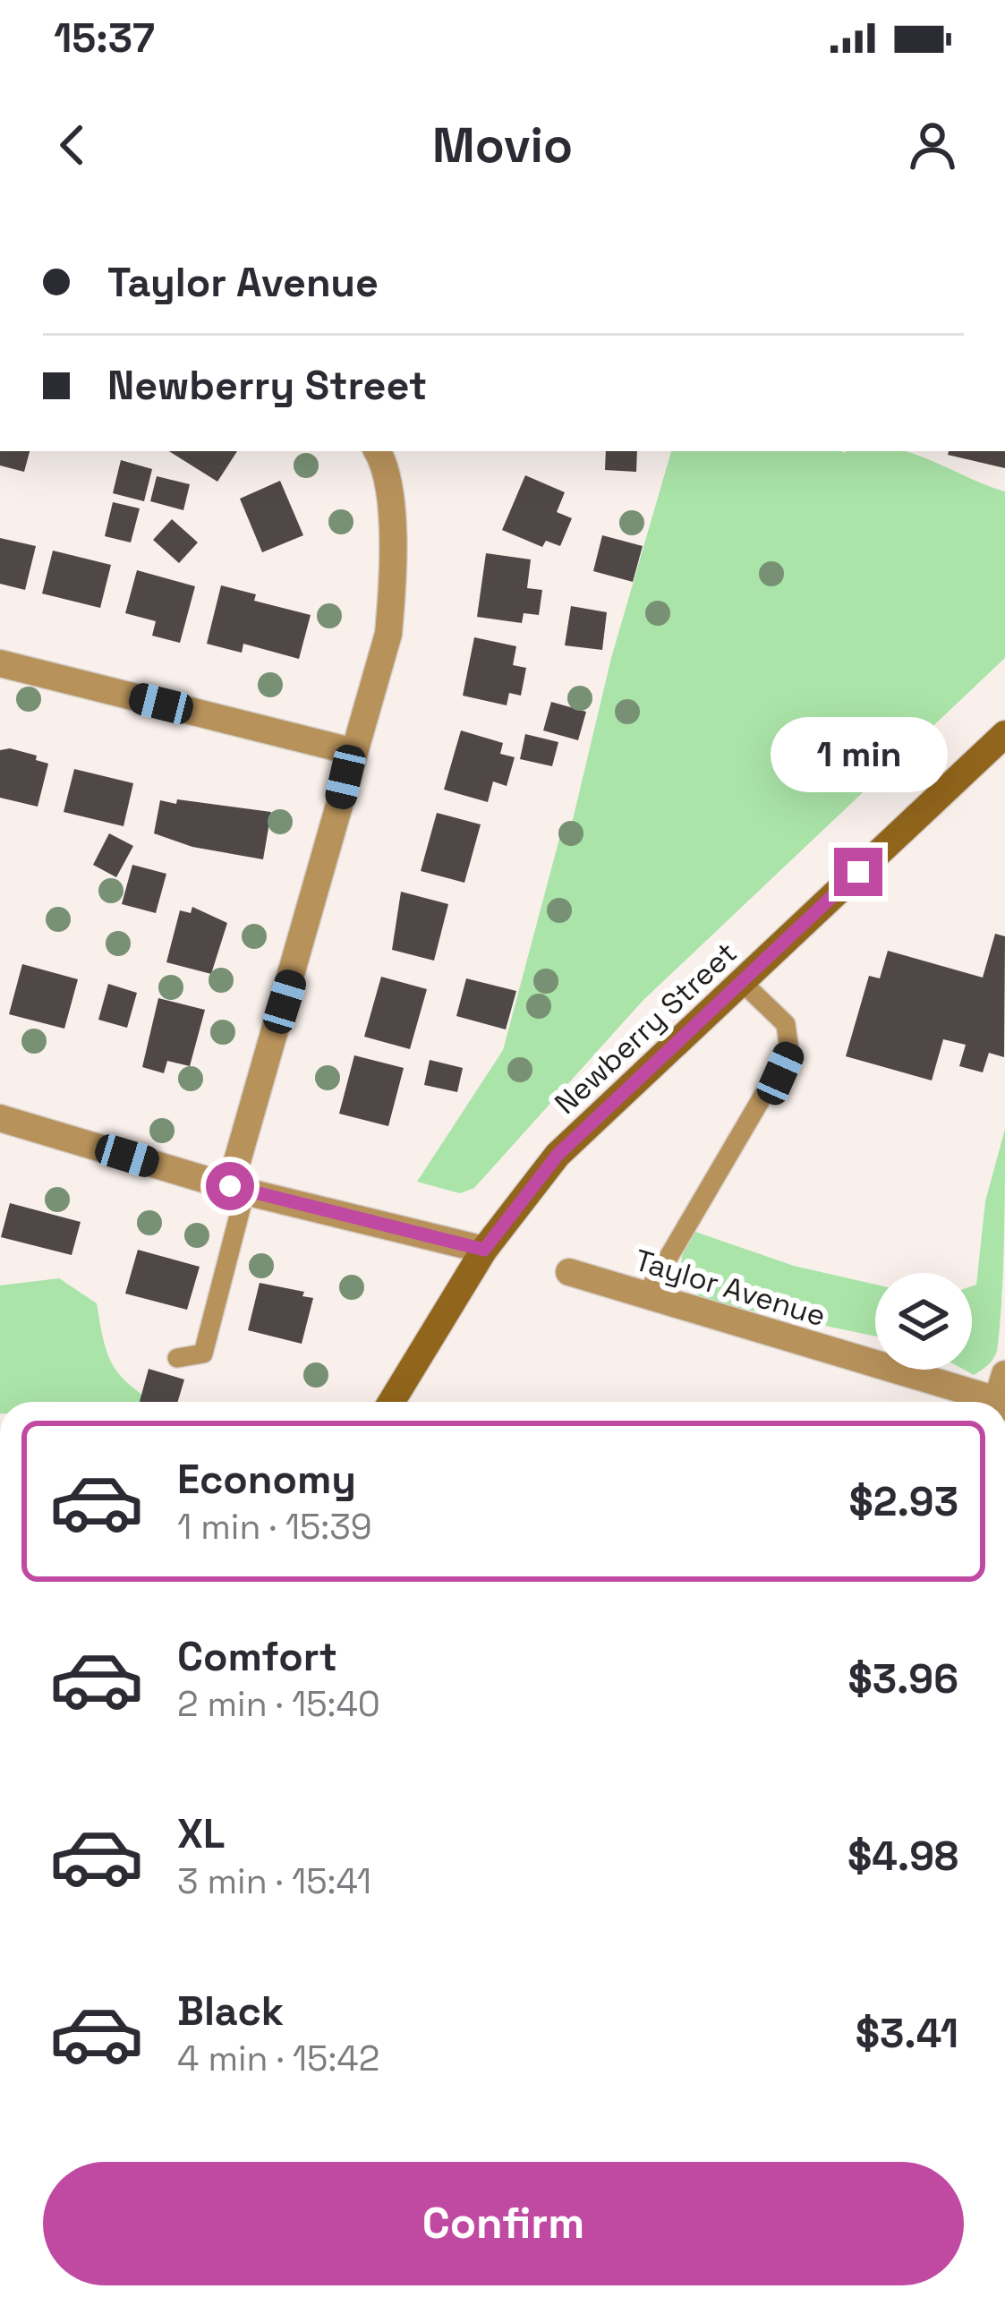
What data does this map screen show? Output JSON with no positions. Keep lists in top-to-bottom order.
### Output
{
  "streets": {
    "street": ["Newberry Street", "Taylor Avenue"]
  },
  "page": {
    "status": "15:37",
    "header": "Movio",
    "banner": ["Taylor Avenue", "Newberry Street"],
    "bubble": "1 min",
    "list": [
      {
        "name": "Economy",
        "note": "1 min · 15:39",
        "value": "$2.93"
      },
      {
        "name": "Comfort",
        "note": "2 min · 15:40",
        "value": "$3.96"
      },
      {
        "name": "XL",
        "note": "3 min · 15:41",
        "value": "$4.98"
      },
      {
        "name": "Black",
        "note": "4 min · 15:42",
        "value": "$3.41"
      }
    ],
    "buttons": "Confirm"
  }
}
